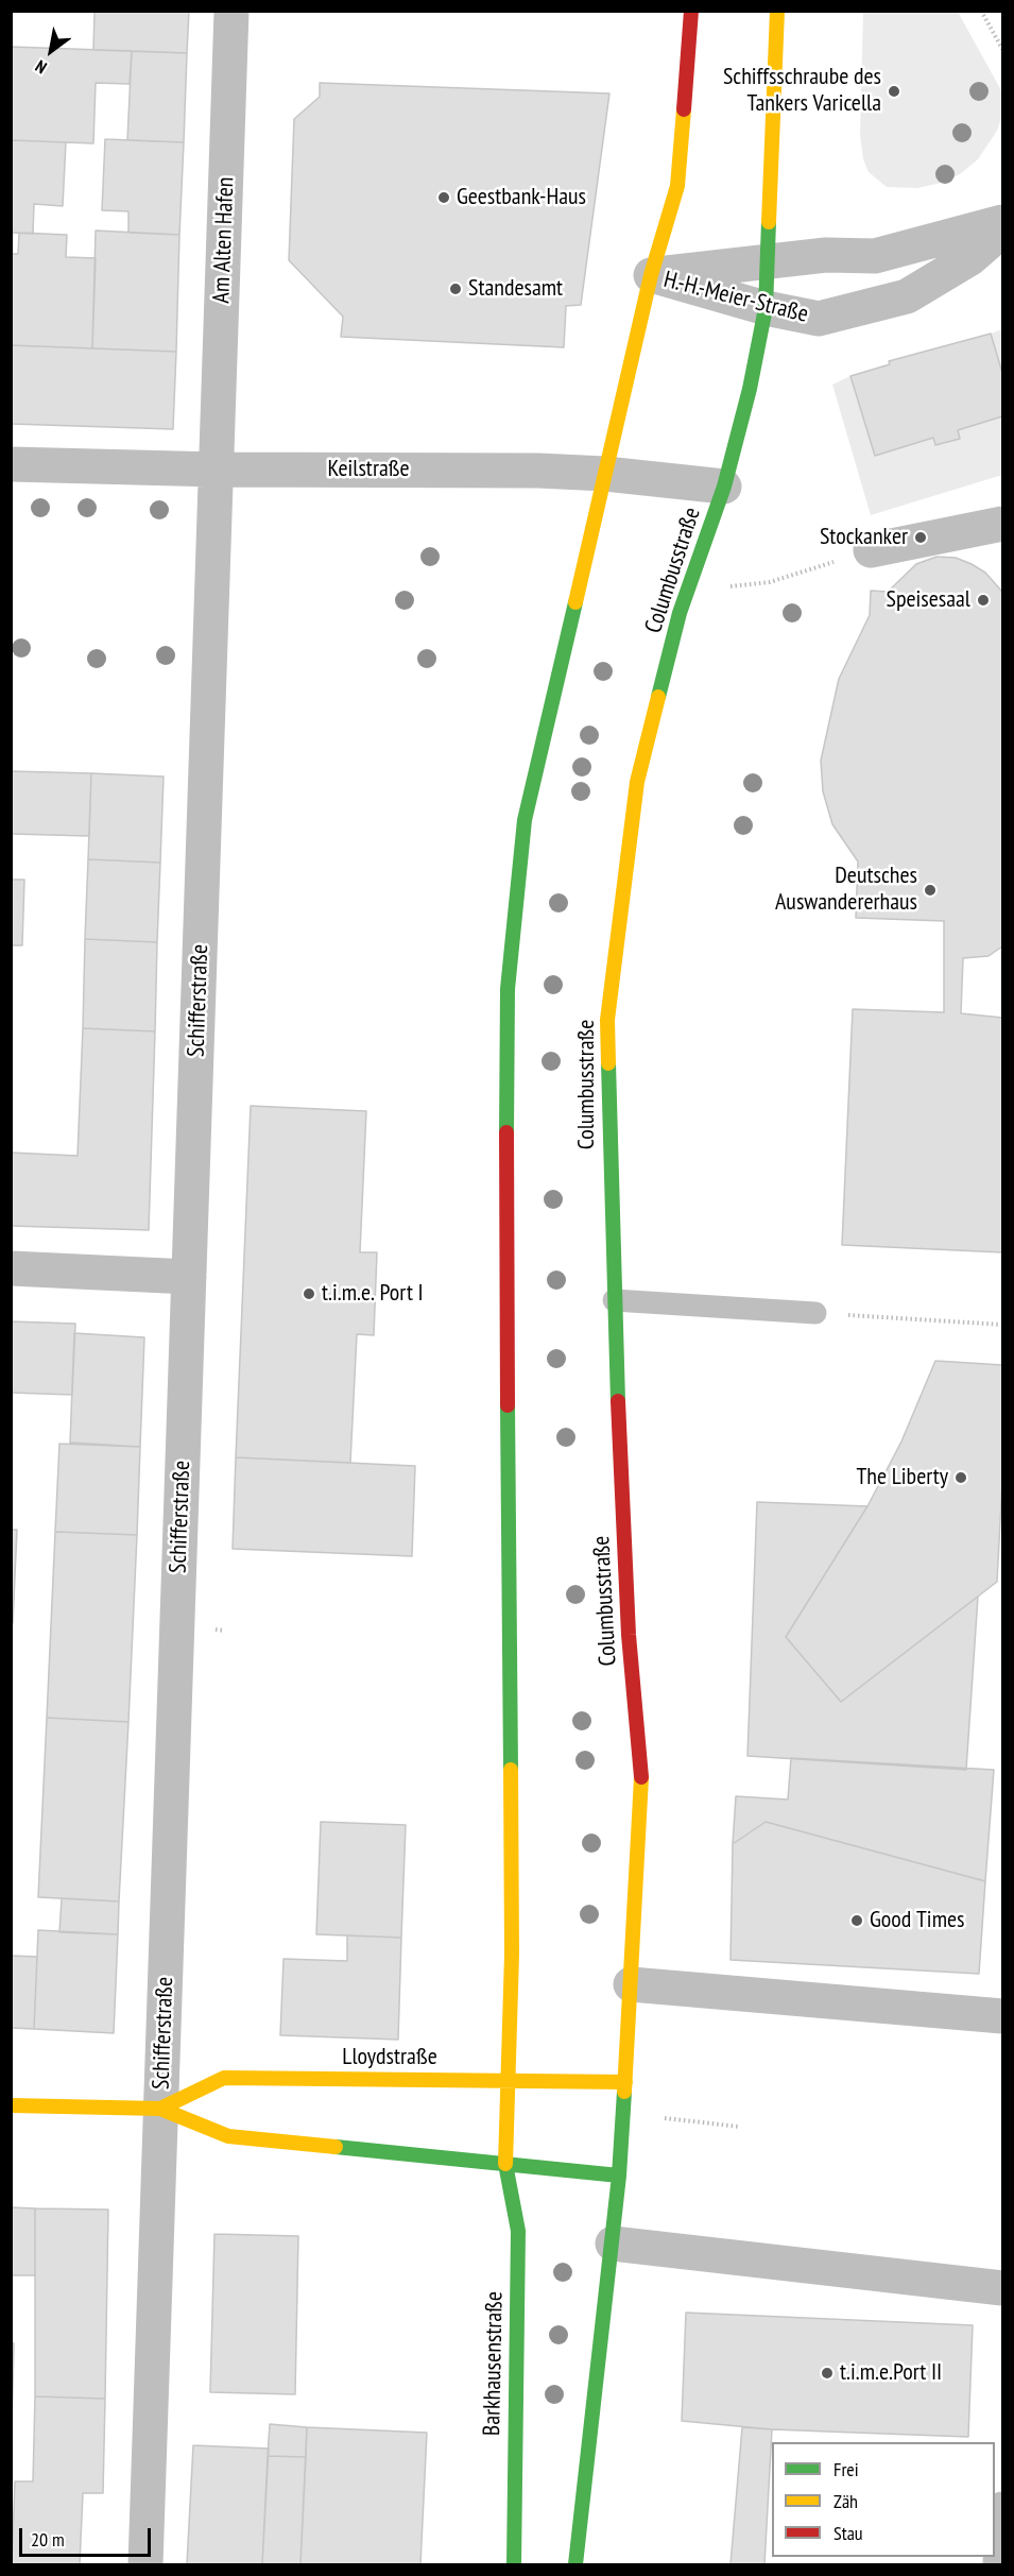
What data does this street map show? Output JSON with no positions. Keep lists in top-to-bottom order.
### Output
{
  "streets": {
    "main road": ["Columbusstraße", "Lloydstraße", "Barkhausenstraße"],
    "street": [
      "Am Alten Hafen",
      "H.-H.-Meier-Straße",
      "Keilstraße",
      "Schifferstraße"
    ]
  },
  "crossings": [
    ["Am Alten Hafen", "Keilstraße"],
    ["Am Alten Hafen", "Schifferstraße"],
    ["H.-H.-Meier-Straße", "Columbusstraße"],
    ["Keilstraße", "Columbusstraße"],
    ["Keilstraße", "Schifferstraße"],
    ["Columbusstraße", "Lloydstraße"],
    ["Schifferstraße", "Lloydstraße"],
    ["Lloydstraße", "Barkhausenstraße"]
  ],
  "places": [
    "Schiffsschraube des Tankers Varicella",
    "Geestbank-Haus",
    "Standesamt",
    "Stockanker",
    "Speisesaal",
    "Deutsches Auswandererhaus",
    "t.i.m.e. Port I",
    "The Liberty",
    "Good Times",
    "t.i.m.e.Port II"
  ],
  "legend": ["Frei", "Zäh", "Stau"],
  "scale_bar": "20 m",
  "north": "bottom left"
}
